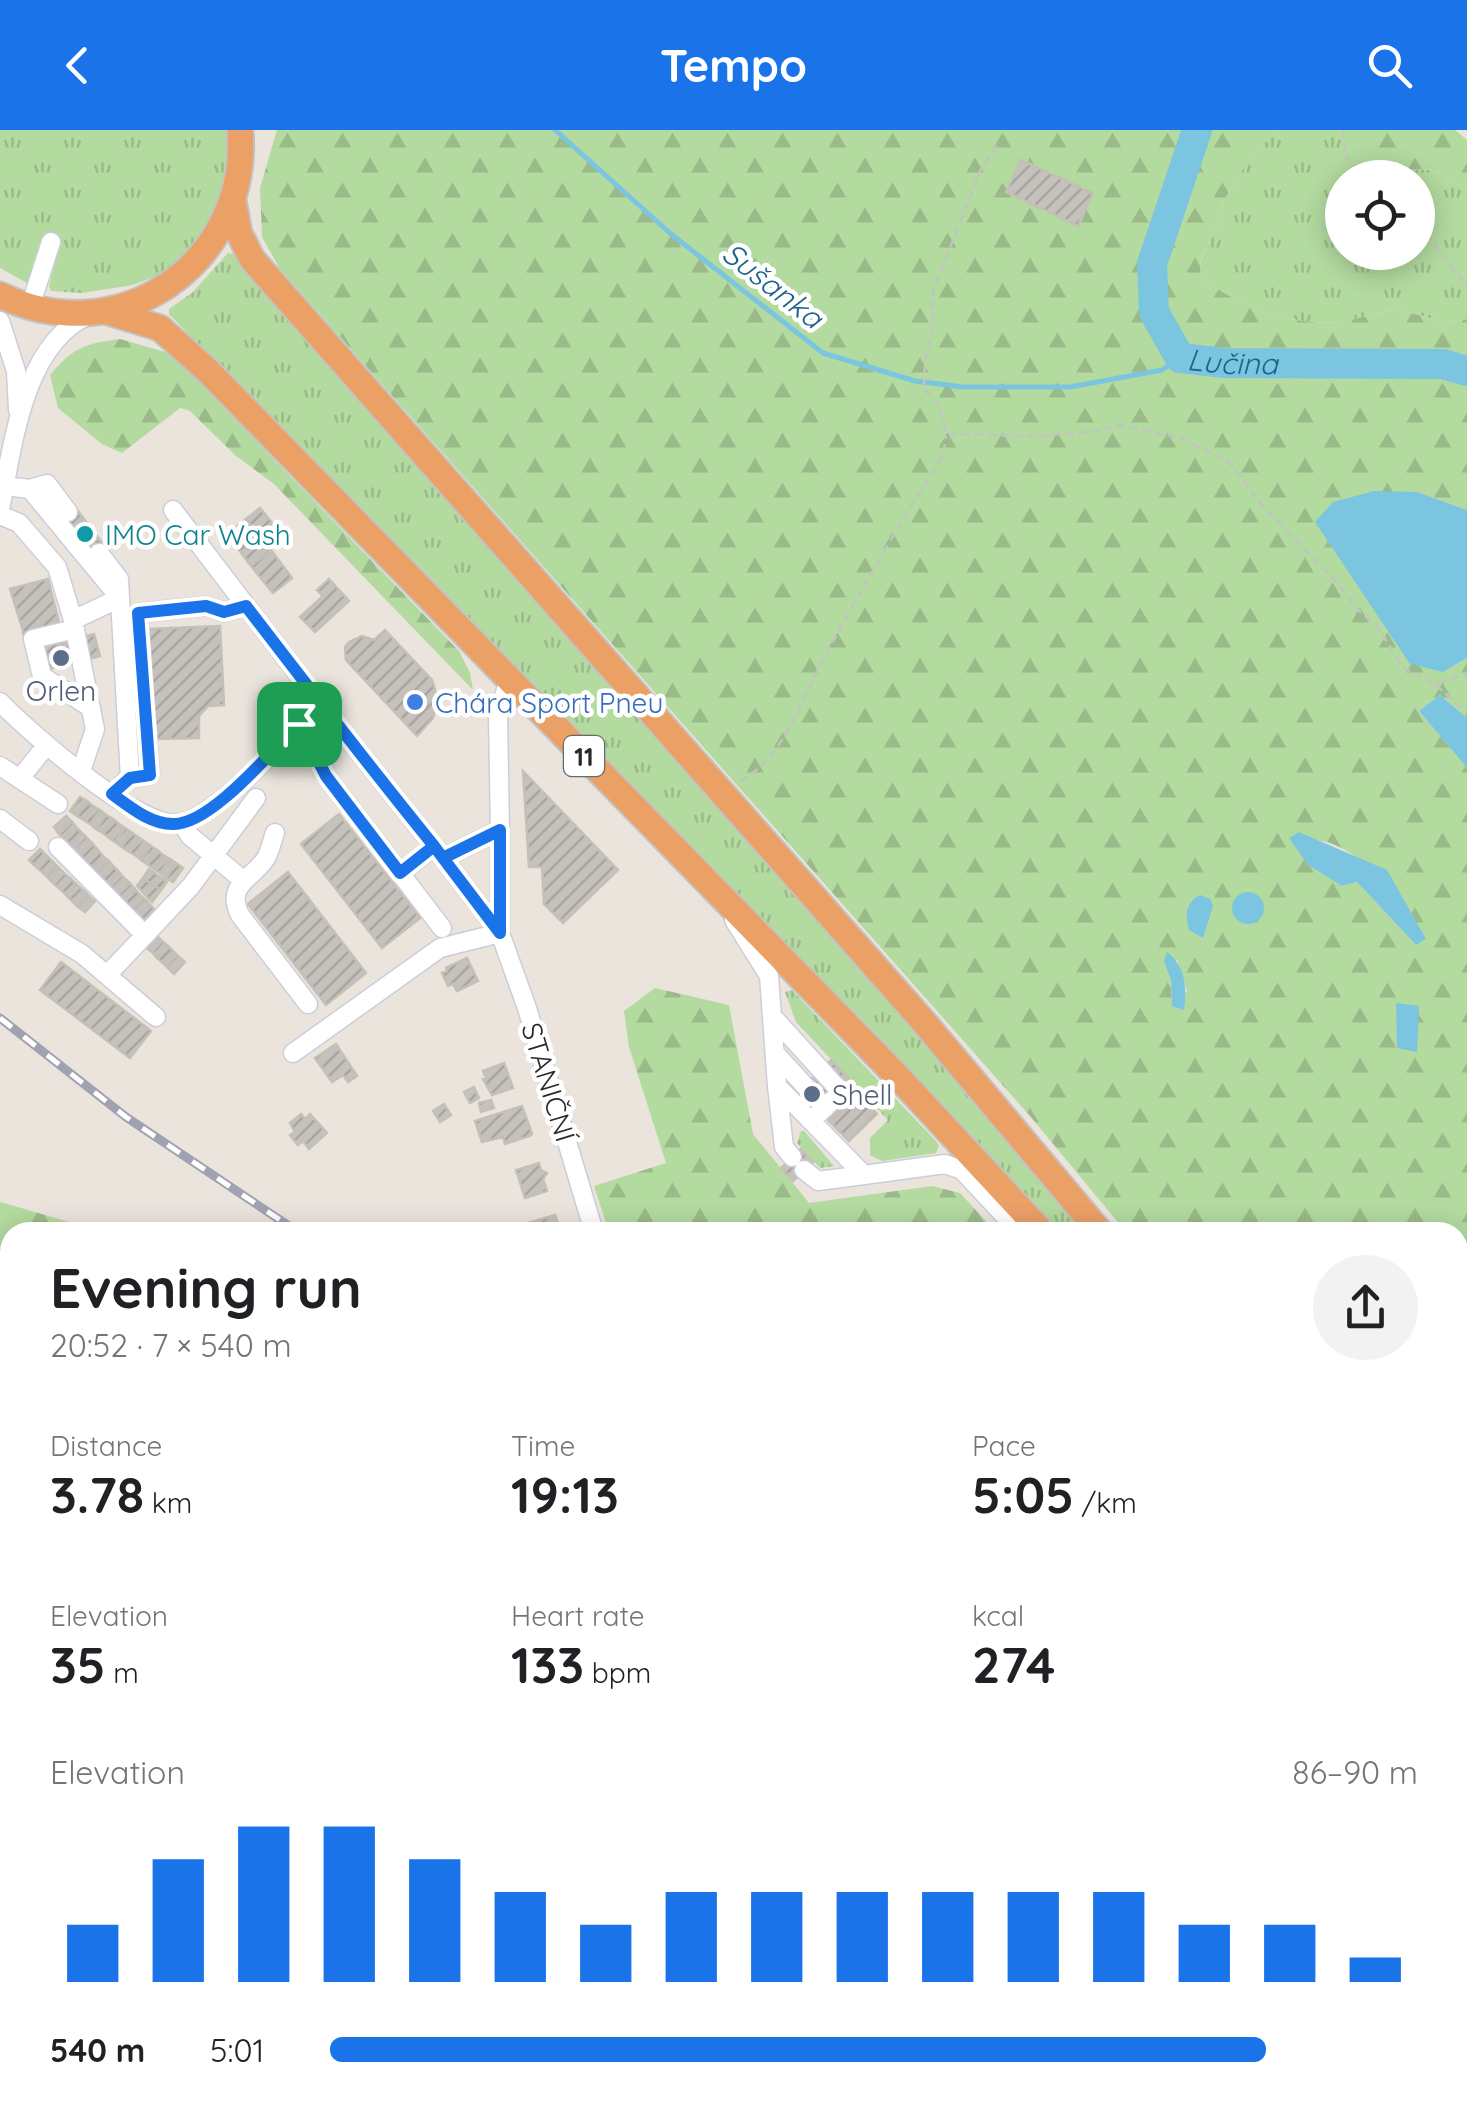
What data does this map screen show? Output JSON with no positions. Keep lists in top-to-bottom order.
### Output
{
  "streets": {
    "highway": ["11"],
    "street": ["STANIČNÍ"]
  },
  "crossings": [
    ["11", "STANIČNÍ"]
  ],
  "water": ["Sušanka", "Lučina"],
  "places": [
    "IMO Car Wash",
    "Orlen",
    "Chára Sport Pneu",
    "Shell"
  ],
  "page": {
    "header": "Tempo",
    "heading": ["Evening run", "20:52 · 7 × 540 m"],
    "stats": [
      ["Distance", "3.78 km"],
      ["Time", "19:13"],
      ["Pace", "5:05 /km"],
      ["Elevation", "35 m"],
      ["Heart rate", "133 bpm"],
      ["kcal", "274"]
    ],
    "chart": ["Elevation", "86–90 m"],
    "list": [
      {
        "name": "540 m",
        "note": "5:01"
      }
    ]
  }
}
